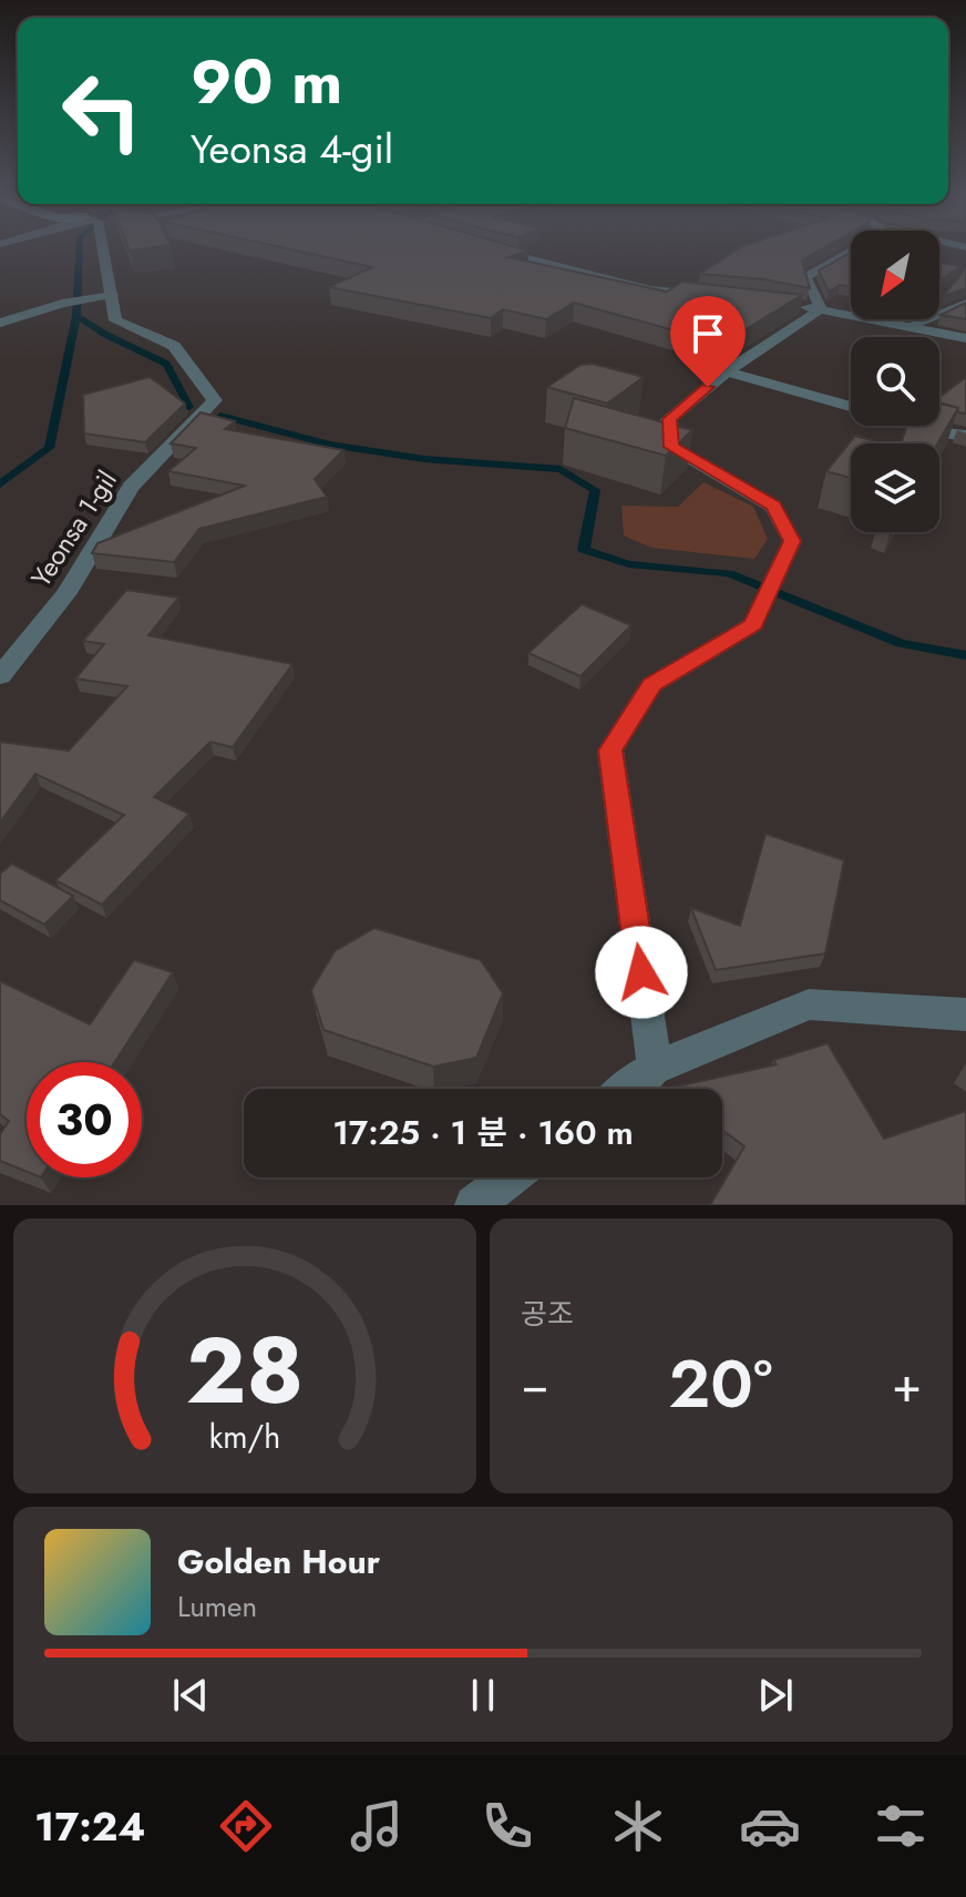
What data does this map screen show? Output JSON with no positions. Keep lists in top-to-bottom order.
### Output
{
  "streets": {
    "street": ["Yeonsa 1-gil"]
  },
  "north": "bottom left",
  "page": {
    "turn": ["90 m", "Yeonsa 4-gil"],
    "limit": "30",
    "trip": "17:25 · 1 분 · 160 m",
    "tile": "공조",
    "heat": ["−", "20°", "+"],
    "song": ["Golden Hour", "Lumen"],
    "tabs": "17:24",
    "gauge": ["28", "km/h"]
  }
}
